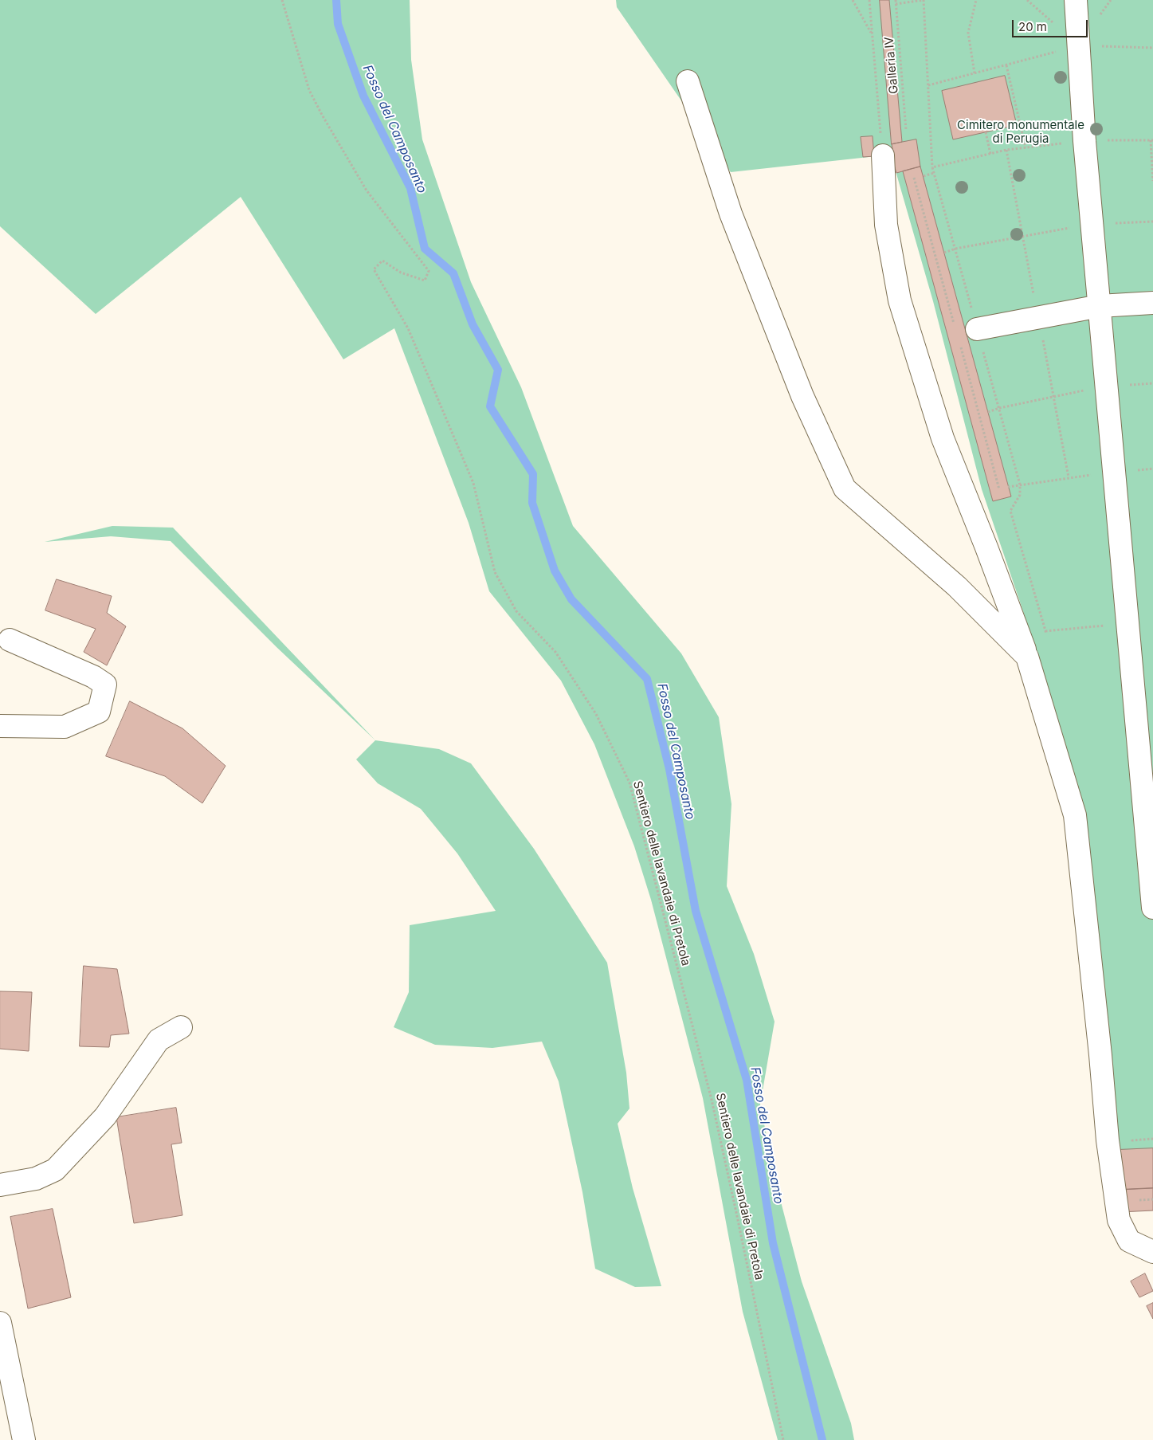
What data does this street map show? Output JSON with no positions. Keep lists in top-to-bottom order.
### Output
{
  "streets": {
    "path": ["Galleria IV", "Sentiero delle lavandaie di Pretola"]
  },
  "water": ["Fosso del Camposanto"],
  "parks": ["Cimitero monumentale di Perugia"],
  "scale_bar": "20 m"
}
